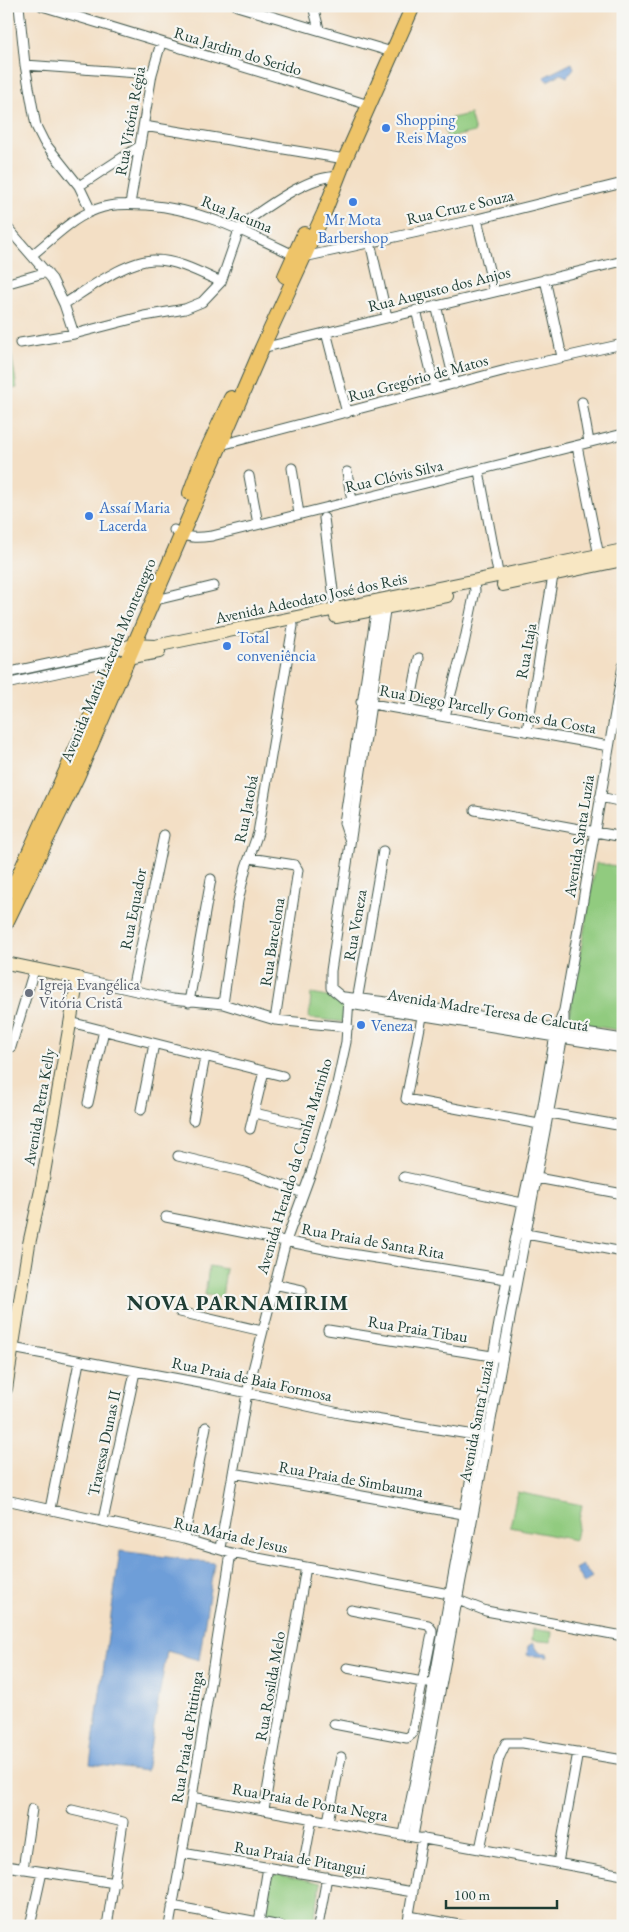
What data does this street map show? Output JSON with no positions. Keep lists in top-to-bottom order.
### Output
{
  "streets": {
    "main road": ["Avenida Adeodato José dos Reis", "Avenida Maria Lacerda Montenegro", "Avenida Petra Kelly"],
    "street": [
      "Rua Jardim do Serido",
      "Rua Vitória Régia",
      "Rua Cruz e Souza",
      "Rua Jacuma",
      "Rua Augusto dos Anjos",
      "Rua Gregório de Matos",
      "Rua Clóvis Silva",
      "Rua Itaja",
      "Rua Diego Parcelly Gomes da Costa",
      "Rua Jatobá",
      "Avenida Santa Luzia",
      "Rua Equador",
      "Rua Veneza",
      "Rua Barcelona",
      "Avenida Madre Teresa de Calcutá",
      "Avenida Heraldo da Cunha Marinho",
      "Rua Praia de Santa Rita",
      "Rua Praia Tibau",
      "Rua Praia de Baia Formosa",
      "Travessa Dunas II",
      "Rua Praia de Simbauma",
      "Rua Maria de Jesus",
      "Rua Rosilda Melo",
      "Rua Praia de Pititinga",
      "Rua Praia de Ponta Negra",
      "Rua Praia de Pitangui"
    ]
  },
  "crossings": [
    ["Rua Jardim do Serido", "Rua Vitória Régia"],
    ["Rua Jardim do Serido", "Avenida Maria Lacerda Montenegro"],
    ["Rua Vitória Régia", "Rua Jacuma"],
    ["Rua Cruz e Souza", "Rua Jacuma"],
    ["Rua Cruz e Souza", "Avenida Maria Lacerda Montenegro"],
    ["Rua Jacuma", "Avenida Maria Lacerda Montenegro"],
    ["Rua Augusto dos Anjos", "Avenida Maria Lacerda Montenegro"],
    ["Rua Gregório de Matos", "Avenida Maria Lacerda Montenegro"],
    ["Rua Clóvis Silva", "Avenida Maria Lacerda Montenegro"],
    ["Avenida Adeodato José dos Reis", "Rua Itaja"],
    ["Avenida Adeodato José dos Reis", "Avenida Maria Lacerda Montenegro"],
    ["Avenida Adeodato José dos Reis", "Rua Jatobá"],
    ["Rua Itaja", "Rua Diego Parcelly Gomes da Costa"],
    ["Rua Diego Parcelly Gomes da Costa", "Avenida Santa Luzia"],
    ["Rua Jatobá", "Rua Barcelona"],
    ["Avenida Santa Luzia", "Avenida Madre Teresa de Calcutá"],
    ["Avenida Santa Luzia", "Rua Praia de Santa Rita"],
    ["Avenida Santa Luzia", "Rua Praia Tibau"],
    ["Avenida Santa Luzia", "Rua Praia de Baia Formosa"],
    ["Avenida Santa Luzia", "Rua Praia de Simbauma"],
    ["Avenida Santa Luzia", "Rua Maria de Jesus"],
    ["Avenida Santa Luzia", "Rua Praia de Ponta Negra"],
    ["Rua Veneza", "Avenida Madre Teresa de Calcutá"],
    ["Rua Veneza", "Avenida Heraldo da Cunha Marinho"],
    ["Avenida Madre Teresa de Calcutá", "Avenida Heraldo da Cunha Marinho"],
    ["Avenida Petra Kelly", "Rua Praia de Baia Formosa"],
    ["Avenida Heraldo da Cunha Marinho", "Rua Praia de Santa Rita"],
    ["Avenida Heraldo da Cunha Marinho", "Rua Praia de Baia Formosa"],
    ["Avenida Heraldo da Cunha Marinho", "Rua Praia de Simbauma"],
    ["Avenida Heraldo da Cunha Marinho", "Rua Maria de Jesus"],
    ["Rua Praia de Baia Formosa", "Travessa Dunas II"],
    ["Travessa Dunas II", "Rua Maria de Jesus"],
    ["Rua Maria de Jesus", "Rua Rosilda Melo"],
    ["Rua Maria de Jesus", "Rua Praia de Pititinga"],
    ["Rua Rosilda Melo", "Rua Praia de Ponta Negra"],
    ["Rua Praia de Pititinga", "Rua Praia de Ponta Negra"],
    ["Rua Praia de Pititinga", "Rua Praia de Pitangui"]
  ],
  "districts": ["NOVA PARNAMIRIM"],
  "places": [
    "Shopping Reis Magos",
    "Mr Mota Barbershop",
    "Assaí Maria Lacerda",
    "Total conveniência",
    "Igreja Evangélica Vitória Cristã",
    "Veneza"
  ],
  "scale_bar": "100 m"
}
